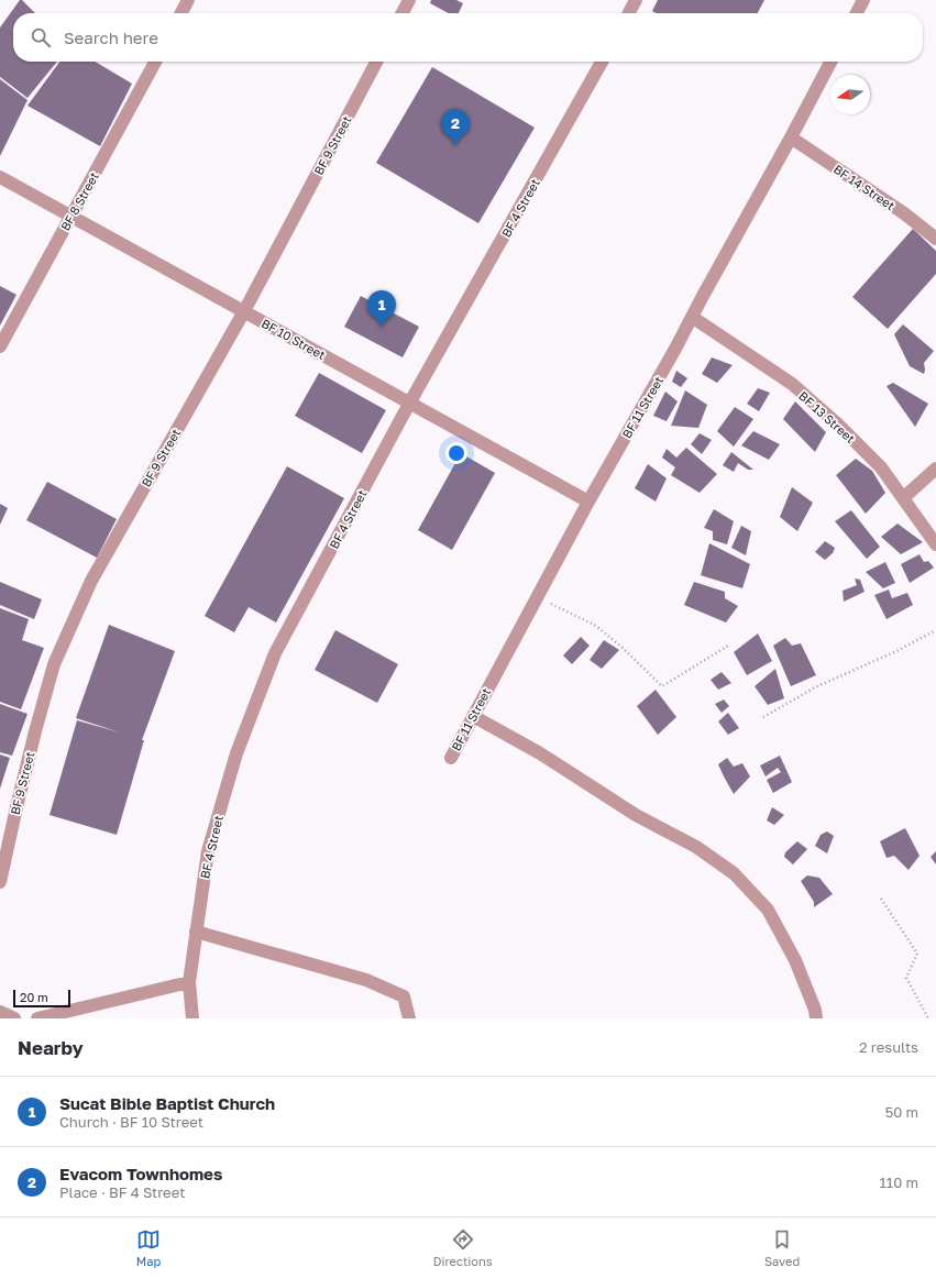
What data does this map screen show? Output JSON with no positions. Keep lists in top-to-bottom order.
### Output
{
  "streets": {
    "street": [
      "BF 9 Street",
      "BF 14 Street",
      "BF 8 Street",
      "BF 4 Street",
      "BF 10 Street",
      "BF 11 Street",
      "BF 13 Street"
    ]
  },
  "crossings": [
    ["BF 9 Street", "BF 10 Street"],
    ["BF 14 Street", "BF 11 Street"],
    ["BF 8 Street", "BF 10 Street"],
    ["BF 4 Street", "BF 10 Street"],
    ["BF 10 Street", "BF 11 Street"],
    ["BF 11 Street", "BF 13 Street"]
  ],
  "scale_bar": "20 m",
  "north": "left",
  "page": {
    "search": "Search here",
    "pins": ["2", "1"],
    "scale": "20 m",
    "heading": ["Nearby", "2 results"],
    "list": [
      {
        "mark": "1",
        "name": "Sucat Bible Baptist Church",
        "note": "Church · BF 10 Street",
        "value": "50 m"
      },
      {
        "mark": "2",
        "name": "Evacom Townhomes",
        "note": "Place · BF 4 Street",
        "value": "110 m"
      }
    ],
    "nav": ["Map", "Directions", "Saved"]
  }
}
